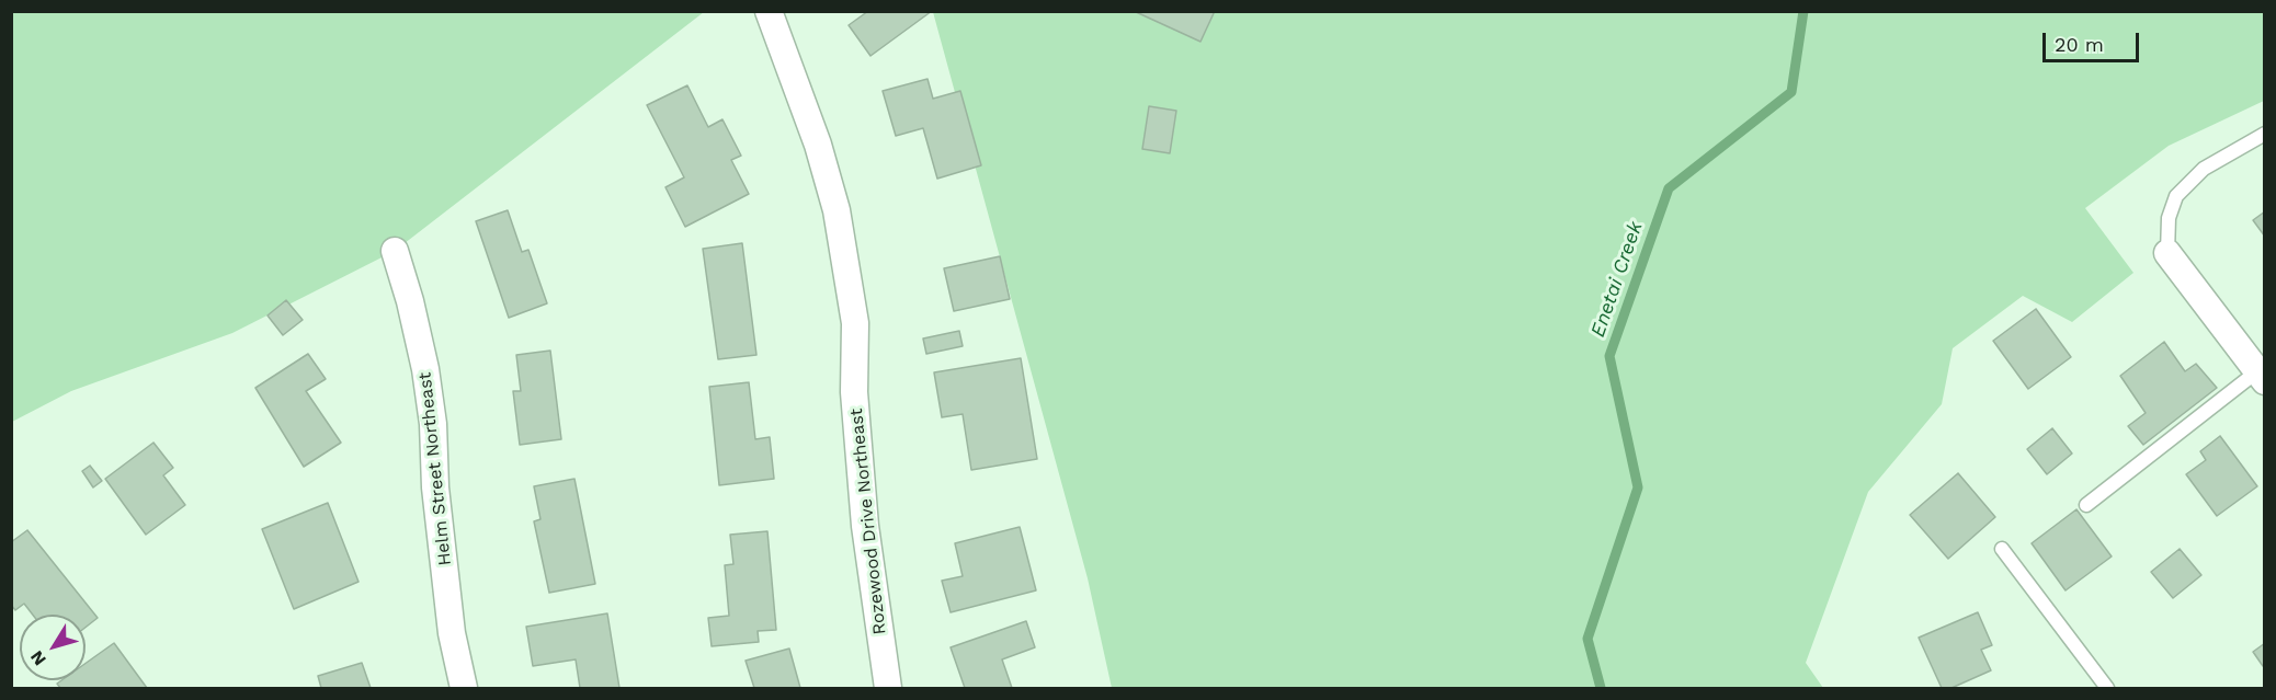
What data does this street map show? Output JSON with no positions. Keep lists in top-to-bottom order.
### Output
{
  "streets": {
    "street": ["Helm Street Northeast", "Rozewood Drive Northeast"]
  },
  "water": ["Enetai Creek"],
  "scale_bar": "20 m",
  "north": "bottom left"
}
